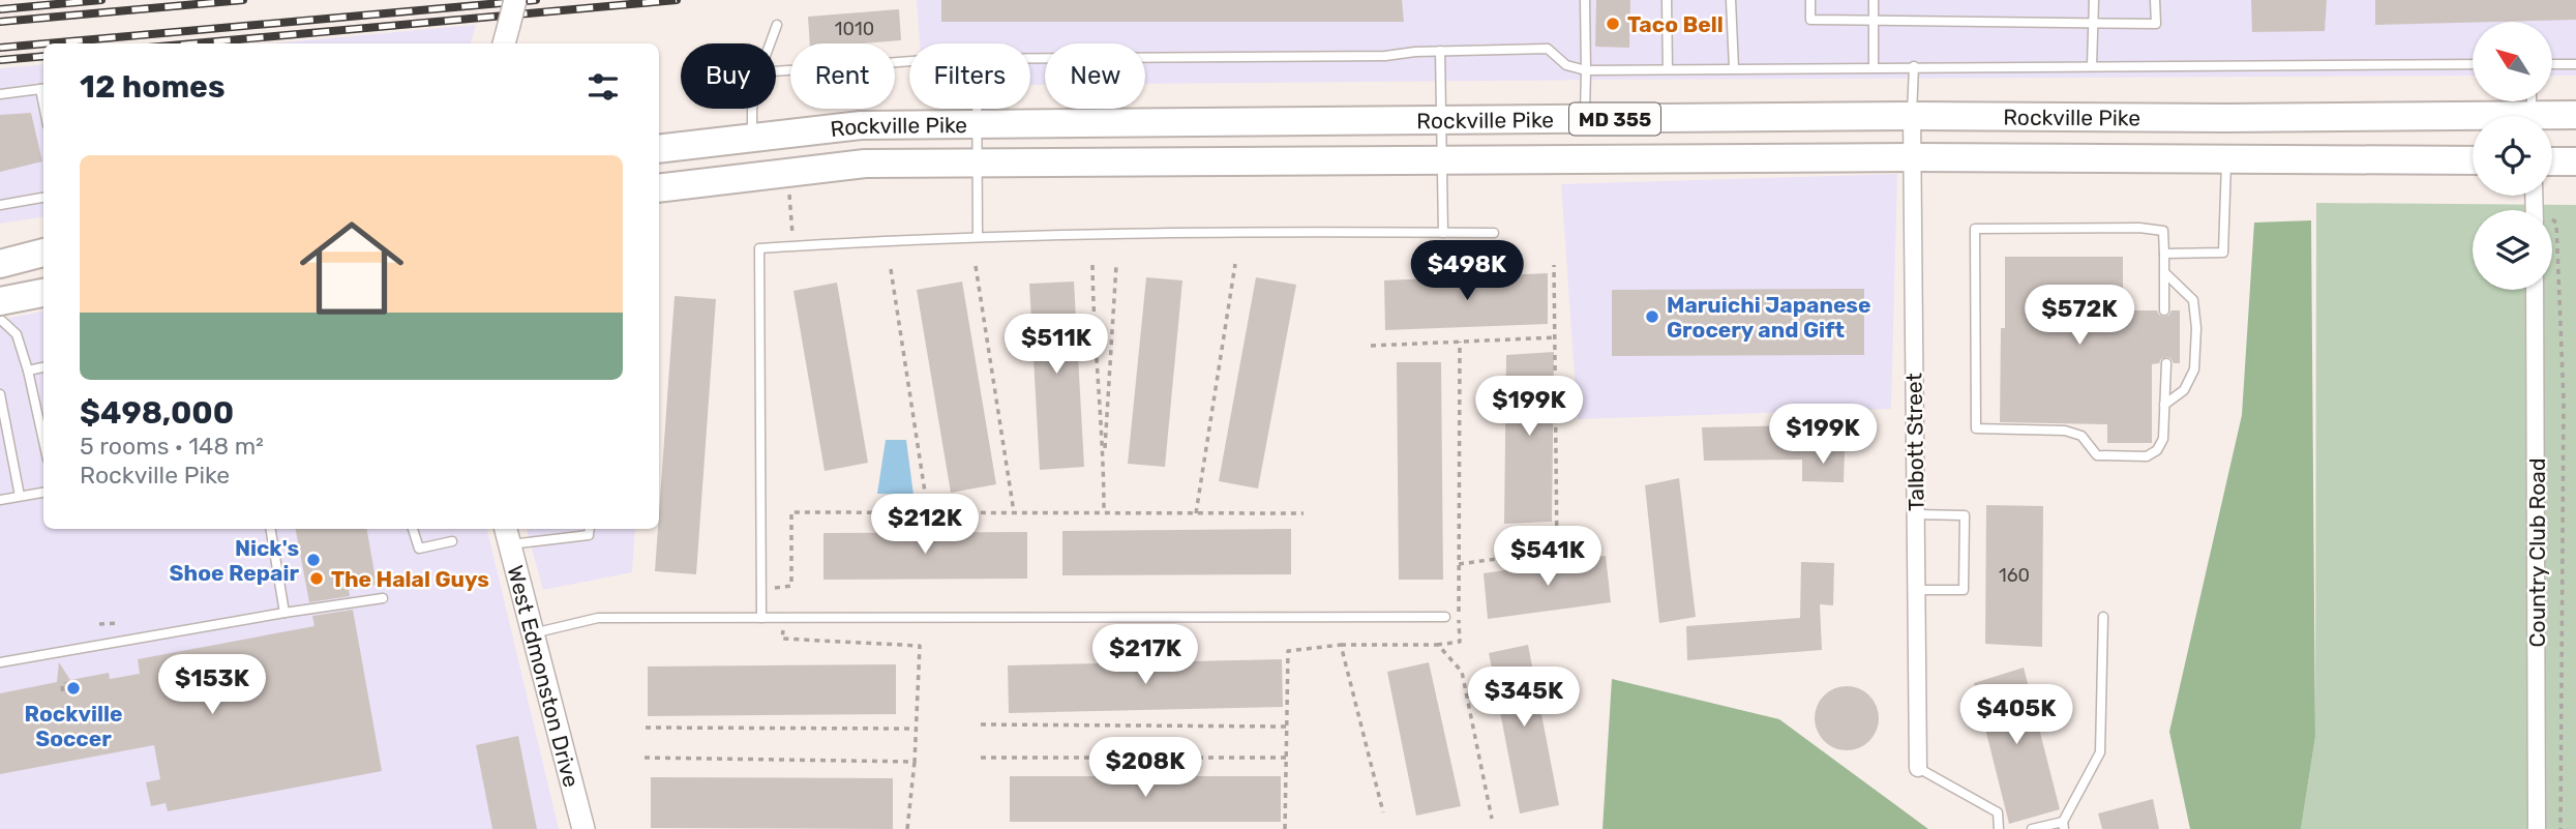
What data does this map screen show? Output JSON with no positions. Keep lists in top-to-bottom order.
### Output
{
  "streets": {
    "main road": ["Rockville Pike", "MD 355"],
    "street": ["Talbott Street", "Country Club Road", "West Edmonston Drive"]
  },
  "crossings": [
    ["Rockville Pike", "Talbott Street"]
  ],
  "places": [
    "Taco Bell",
    "Maruichi Japanese Grocery and Gift",
    "Nick's Shoe Repair",
    "The Halal Guys",
    "Rockville Soccer"
  ],
  "house_numbers": ["1010", "160"],
  "north": "top left",
  "page": {
    "chip": [
      "Buy",
      "Rent",
      "Filters",
      "New"
    ],
    "heading": "12 homes",
    "list": [
      {
        "name": "$498,000",
        "note": "5 rooms · 148 m² · Rockville Pike"
      }
    ],
    "price": [
      "$498K",
      "$572K",
      "$511K",
      "$199K",
      "$199K",
      "$212K",
      "$541K",
      "$217K",
      "$153K",
      "$345K",
      "$405K",
      "$208K"
    ]
  }
}
